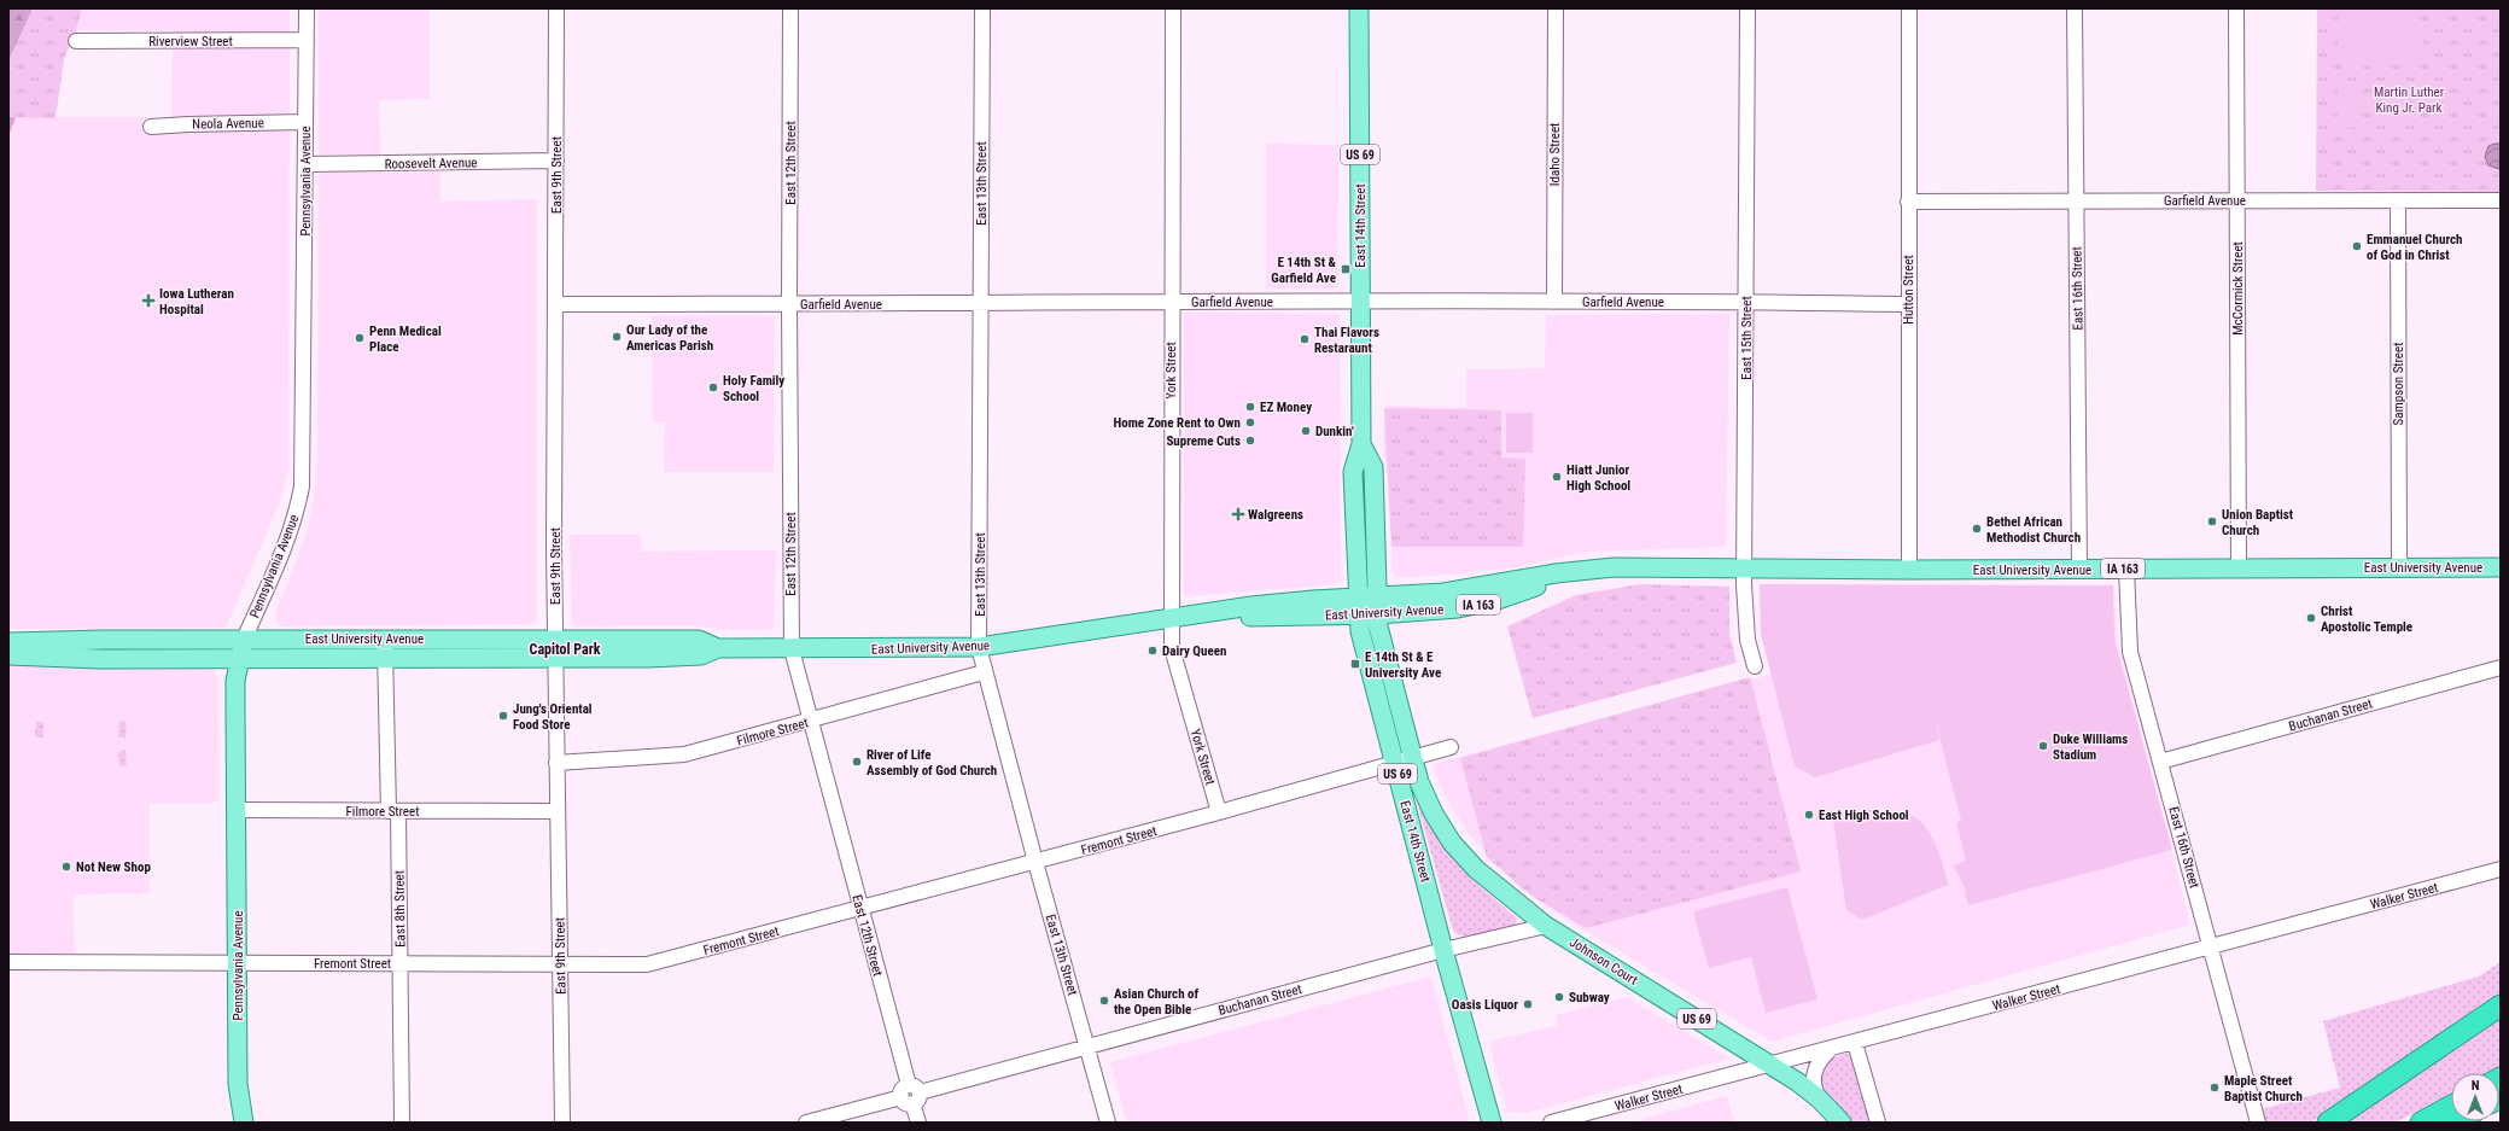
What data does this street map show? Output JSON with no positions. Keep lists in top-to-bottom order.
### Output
{
  "streets": {
    "main road": [
      "US 69",
      "Pennsylvania Avenue",
      "East 14th Street",
      "East University Avenue",
      "IA 163",
      "Johnson Court"
    ],
    "street": [
      "Riverview Street",
      "Neola Avenue",
      "Idaho Street",
      "Roosevelt Avenue",
      "East 12th Street",
      "East 9th Street",
      "East 13th Street",
      "Garfield Avenue",
      "East 16th Street",
      "McCormick Street",
      "Hutton Street",
      "East 15th Street",
      "York Street",
      "Sampson Street",
      "Buchanan Street",
      "Filmore Street",
      "Fremont Street",
      "Walker Street",
      "East 8th Street"
    ]
  },
  "crossings": [
    ["Riverview Street", "Pennsylvania Avenue"],
    ["Neola Avenue", "Pennsylvania Avenue"],
    ["Idaho Street", "Garfield Avenue"],
    ["Roosevelt Avenue", "East 9th Street"],
    ["Roosevelt Avenue", "Pennsylvania Avenue"],
    ["East 12th Street", "Garfield Avenue"],
    ["East 12th Street", "East University Avenue"],
    ["East 12th Street", "Buchanan Street"],
    ["East 12th Street", "Filmore Street"],
    ["East 12th Street", "Fremont Street"],
    ["East 9th Street", "Garfield Avenue"],
    ["East 9th Street", "East University Avenue"],
    ["East 9th Street", "Filmore Street"],
    ["East 9th Street", "Fremont Street"],
    ["Pennsylvania Avenue", "East University Avenue"],
    ["Pennsylvania Avenue", "Filmore Street"],
    ["Pennsylvania Avenue", "Fremont Street"],
    ["East 13th Street", "Garfield Avenue"],
    ["East 13th Street", "East University Avenue"],
    ["East 13th Street", "Buchanan Street"],
    ["East 13th Street", "Filmore Street"],
    ["East 13th Street", "Fremont Street"],
    ["Garfield Avenue", "East 14th Street"],
    ["Garfield Avenue", "East 16th Street"],
    ["Garfield Avenue", "McCormick Street"],
    ["Garfield Avenue", "Hutton Street"],
    ["Garfield Avenue", "East 15th Street"],
    ["Garfield Avenue", "York Street"],
    ["Garfield Avenue", "Sampson Street"],
    ["East 14th Street", "East University Avenue"],
    ["East 14th Street", "Buchanan Street"],
    ["East 14th Street", "Fremont Street"],
    ["East 14th Street", "Johnson Court"],
    ["East 16th Street", "East University Avenue"],
    ["East 16th Street", "Buchanan Street"],
    ["East 16th Street", "Walker Street"],
    ["McCormick Street", "East University Avenue"],
    ["Hutton Street", "East University Avenue"],
    ["East 15th Street", "East University Avenue"],
    ["York Street", "East University Avenue"],
    ["York Street", "Fremont Street"],
    ["Sampson Street", "East University Avenue"],
    ["East University Avenue", "East 8th Street"],
    ["Buchanan Street", "Johnson Court"],
    ["Filmore Street", "East 8th Street"],
    ["Fremont Street", "East 8th Street"],
    ["Fremont Street", "Johnson Court"],
    ["Walker Street", "Johnson Court"]
  ],
  "districts": ["Capitol Park"],
  "parks": ["Martin Luther King Jr. Park"],
  "places": {
    "other": [
      "Emmanuel Church of God in Christ",
      "Our Lady of the Americas Parish",
      "Penn Medical Place",
      "Thai Flavors Restaraunt",
      "Holy Family School",
      "EZ Money",
      "Home Zone Rent to Own",
      "Dunkin'",
      "Supreme Cuts",
      "Hiatt Junior High School",
      "Union Baptist Church",
      "Bethel African Methodist Church",
      "Christ Apostolic Temple",
      "Dairy Queen",
      "Jung's Oriental Food Store",
      "Duke Williams Stadium",
      "River of Life Assembly of God Church",
      "East High School",
      "Not New Shop",
      "Subway",
      "Asian Church of the Open Bible",
      "Oasis Liquor",
      "Maple Street Baptist Church"
    ],
    "transit": ["E 14th St & Garfield Ave", "E 14th St & E University Ave"],
    "health": ["Iowa Lutheran Hospital", "Walgreens"]
  },
  "north": "top"
}
